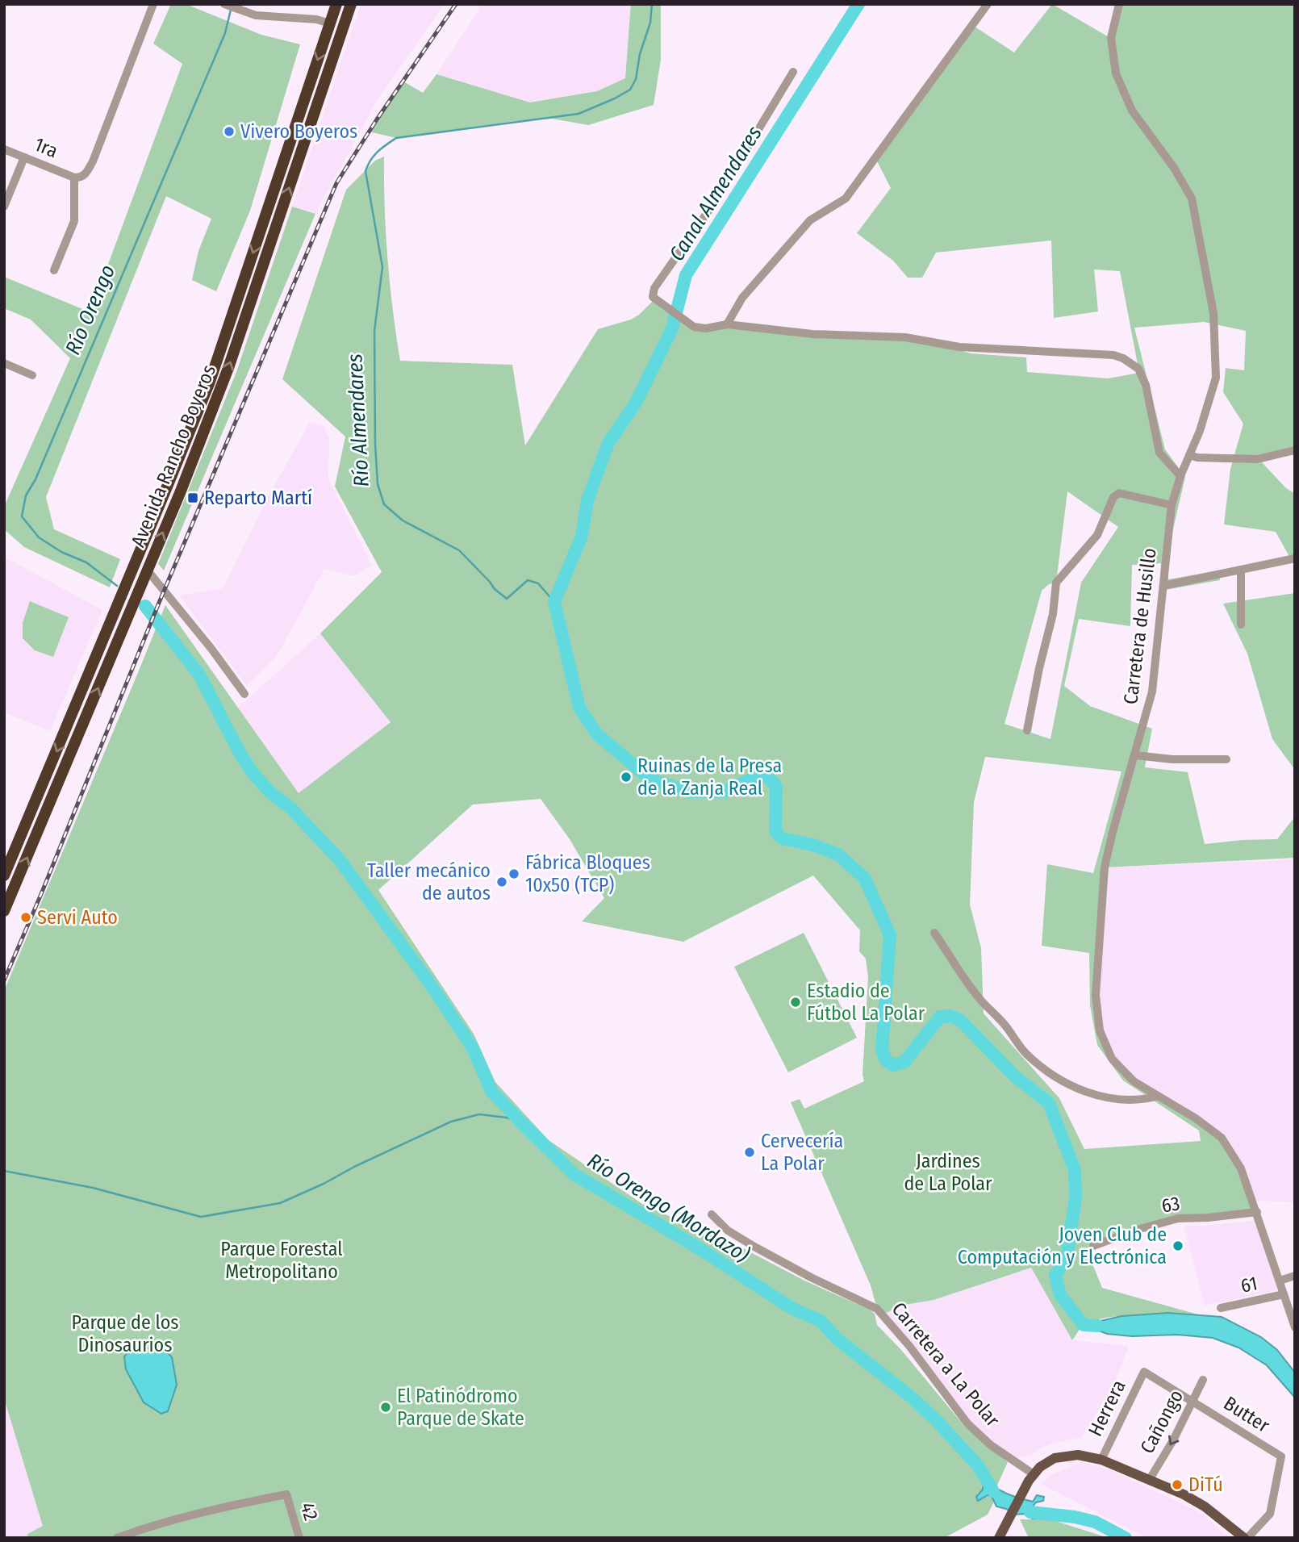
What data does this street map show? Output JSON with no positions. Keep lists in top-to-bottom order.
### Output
{
  "streets": {
    "highway": ["Avenida Rancho Boyeros"],
    "street": [
      "1ra",
      "Carretera de Husillo",
      "63",
      "61",
      "Carretera a La Polar",
      "Herrera",
      "Butter",
      "Cañongo",
      "42"
    ]
  },
  "crossings": [
    ["Carretera de Husillo", "63"],
    ["Carretera de Husillo", "61"],
    ["Herrera", "Butter"],
    ["Butter", "Cañongo"]
  ],
  "one_way": ["Cañongo"],
  "water": [
    "Canal Almendares",
    "Río Orengo",
    "Río Almendares",
    "Río Orengo (Mordazo)"
  ],
  "parks": ["Jardines de La Polar", "Parque Forestal Metropolitano", "Parque de los Dinosaurios"],
  "places": {
    "other": [
      "Vivero Boyeros",
      "Ruinas de la Presa de la Zanja Real",
      "Fábrica Bloques 10x50 (TCP)",
      "Taller mecánico de autos",
      "Servi Auto",
      "Estadio de Fútbol La Polar",
      "Cervecería La Polar",
      "Joven Club de Computación y Electrónica",
      "El Patinódromo Parque de Skate",
      "DiTú"
    ],
    "transit": ["Reparto Martí"]
  }
}
